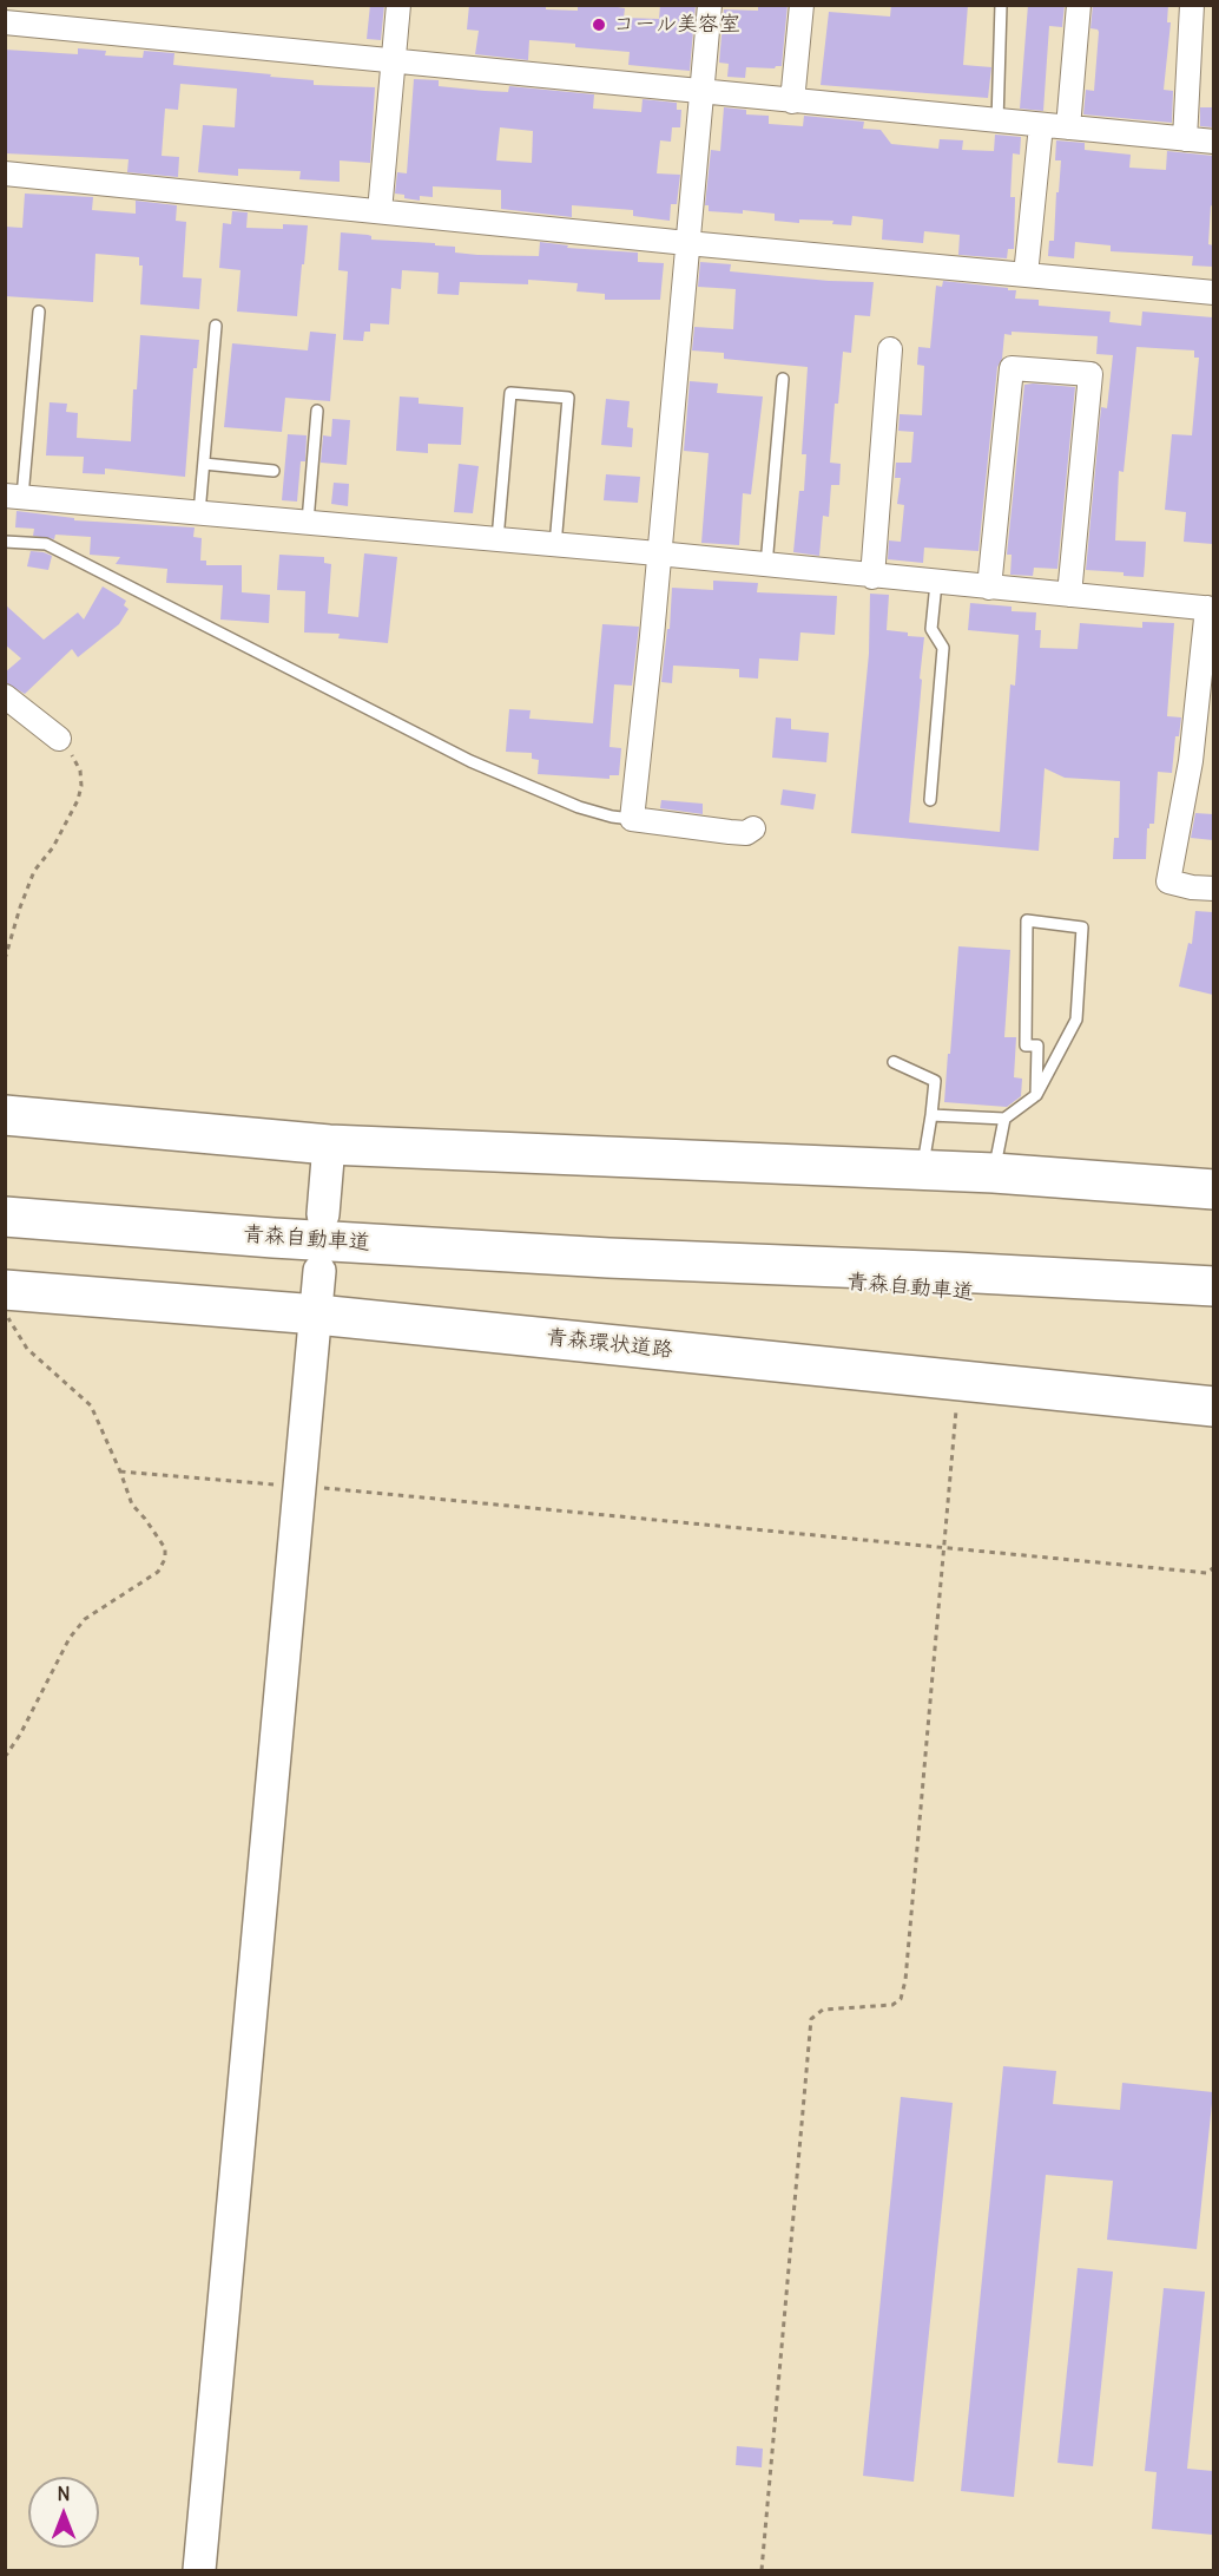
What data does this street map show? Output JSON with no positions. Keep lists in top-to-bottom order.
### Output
{
  "streets": {
    "highway": ["青森自動車道", "青森環状道路"]
  },
  "places": ["コール美容室"],
  "north": "top"
}
